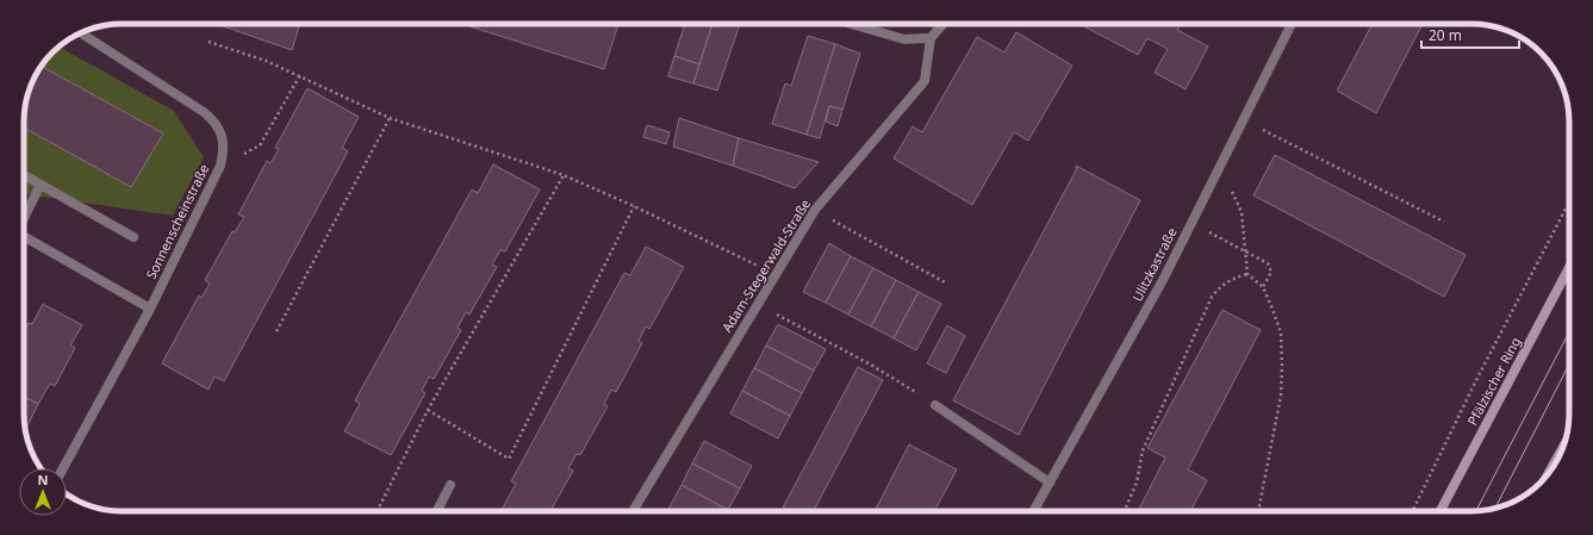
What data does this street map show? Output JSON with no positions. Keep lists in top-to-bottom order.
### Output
{
  "streets": {
    "main road": ["Pfälzischer Ring"],
    "street": ["Sonnenscheinstraße", "Ulitzkastraße", "Adam-Stegerwald-Straße"]
  },
  "scale_bar": "20 m",
  "north": "top"
}
